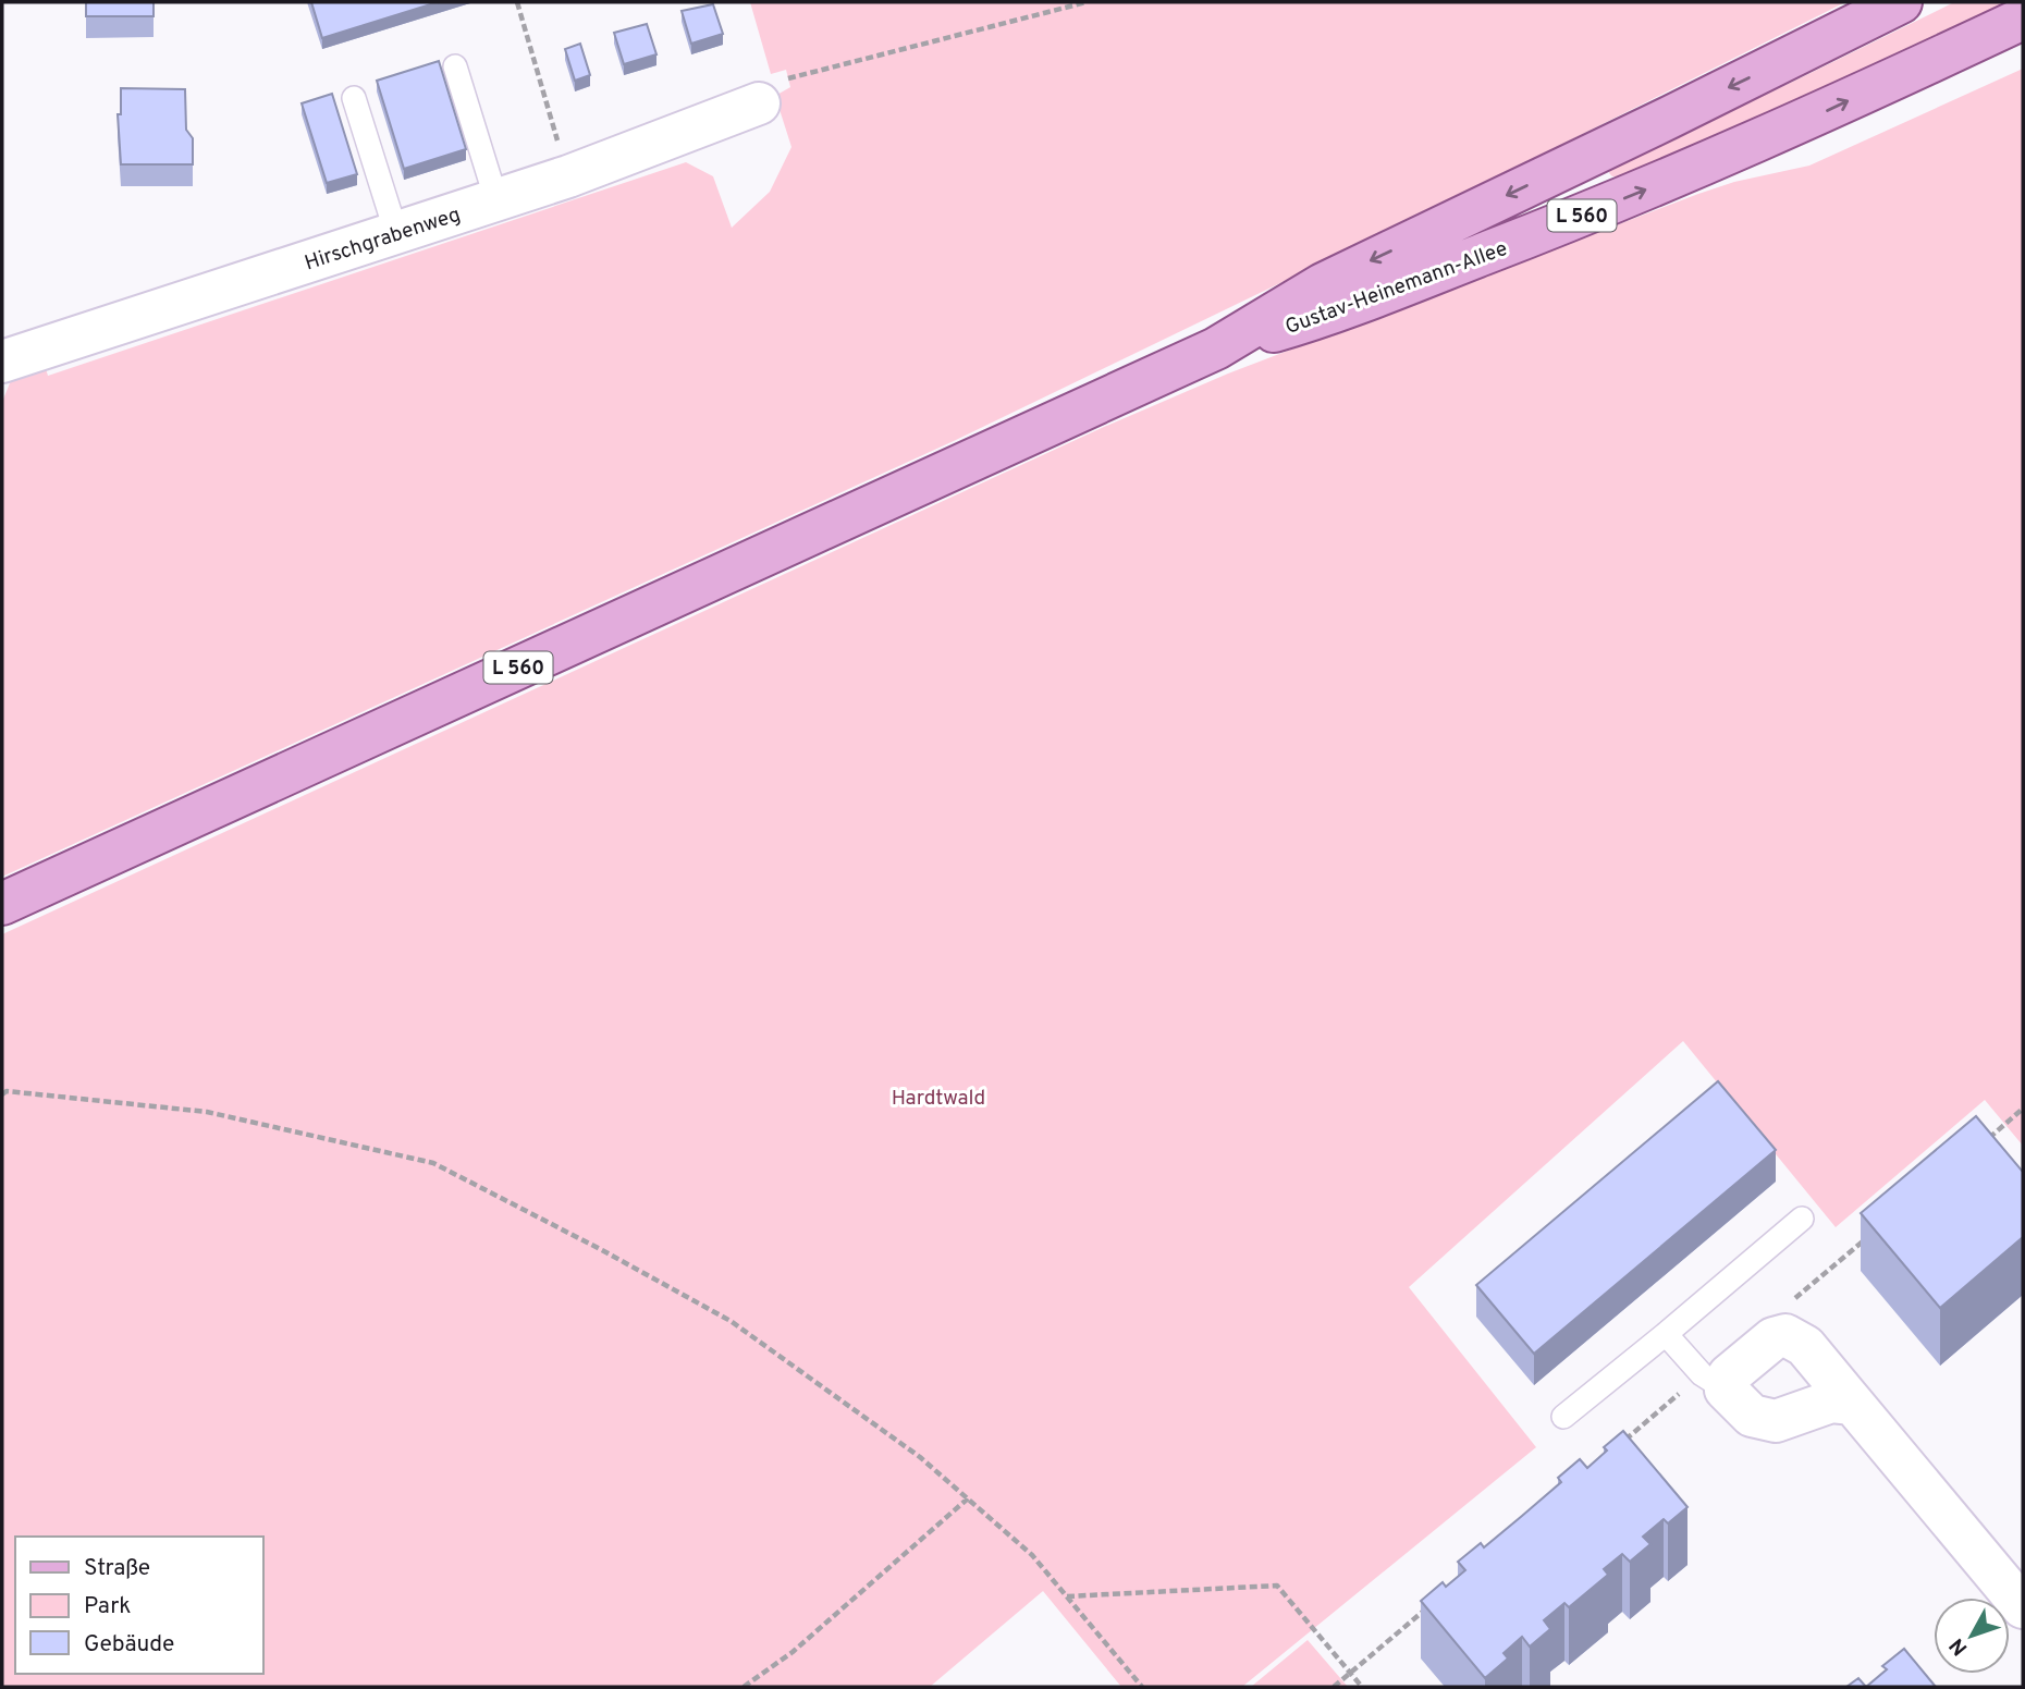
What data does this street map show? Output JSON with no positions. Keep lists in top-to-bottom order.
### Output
{
  "streets": {
    "main road": ["L 560", "Gustav-Heinemann-Allee"],
    "street": ["Hirschgrabenweg"]
  },
  "crossings": [
    ["L 560", "Gustav-Heinemann-Allee"]
  ],
  "parks": ["Hardtwald"],
  "legend": ["Straße", "Park", "Gebäude"],
  "north": "bottom left"
}
